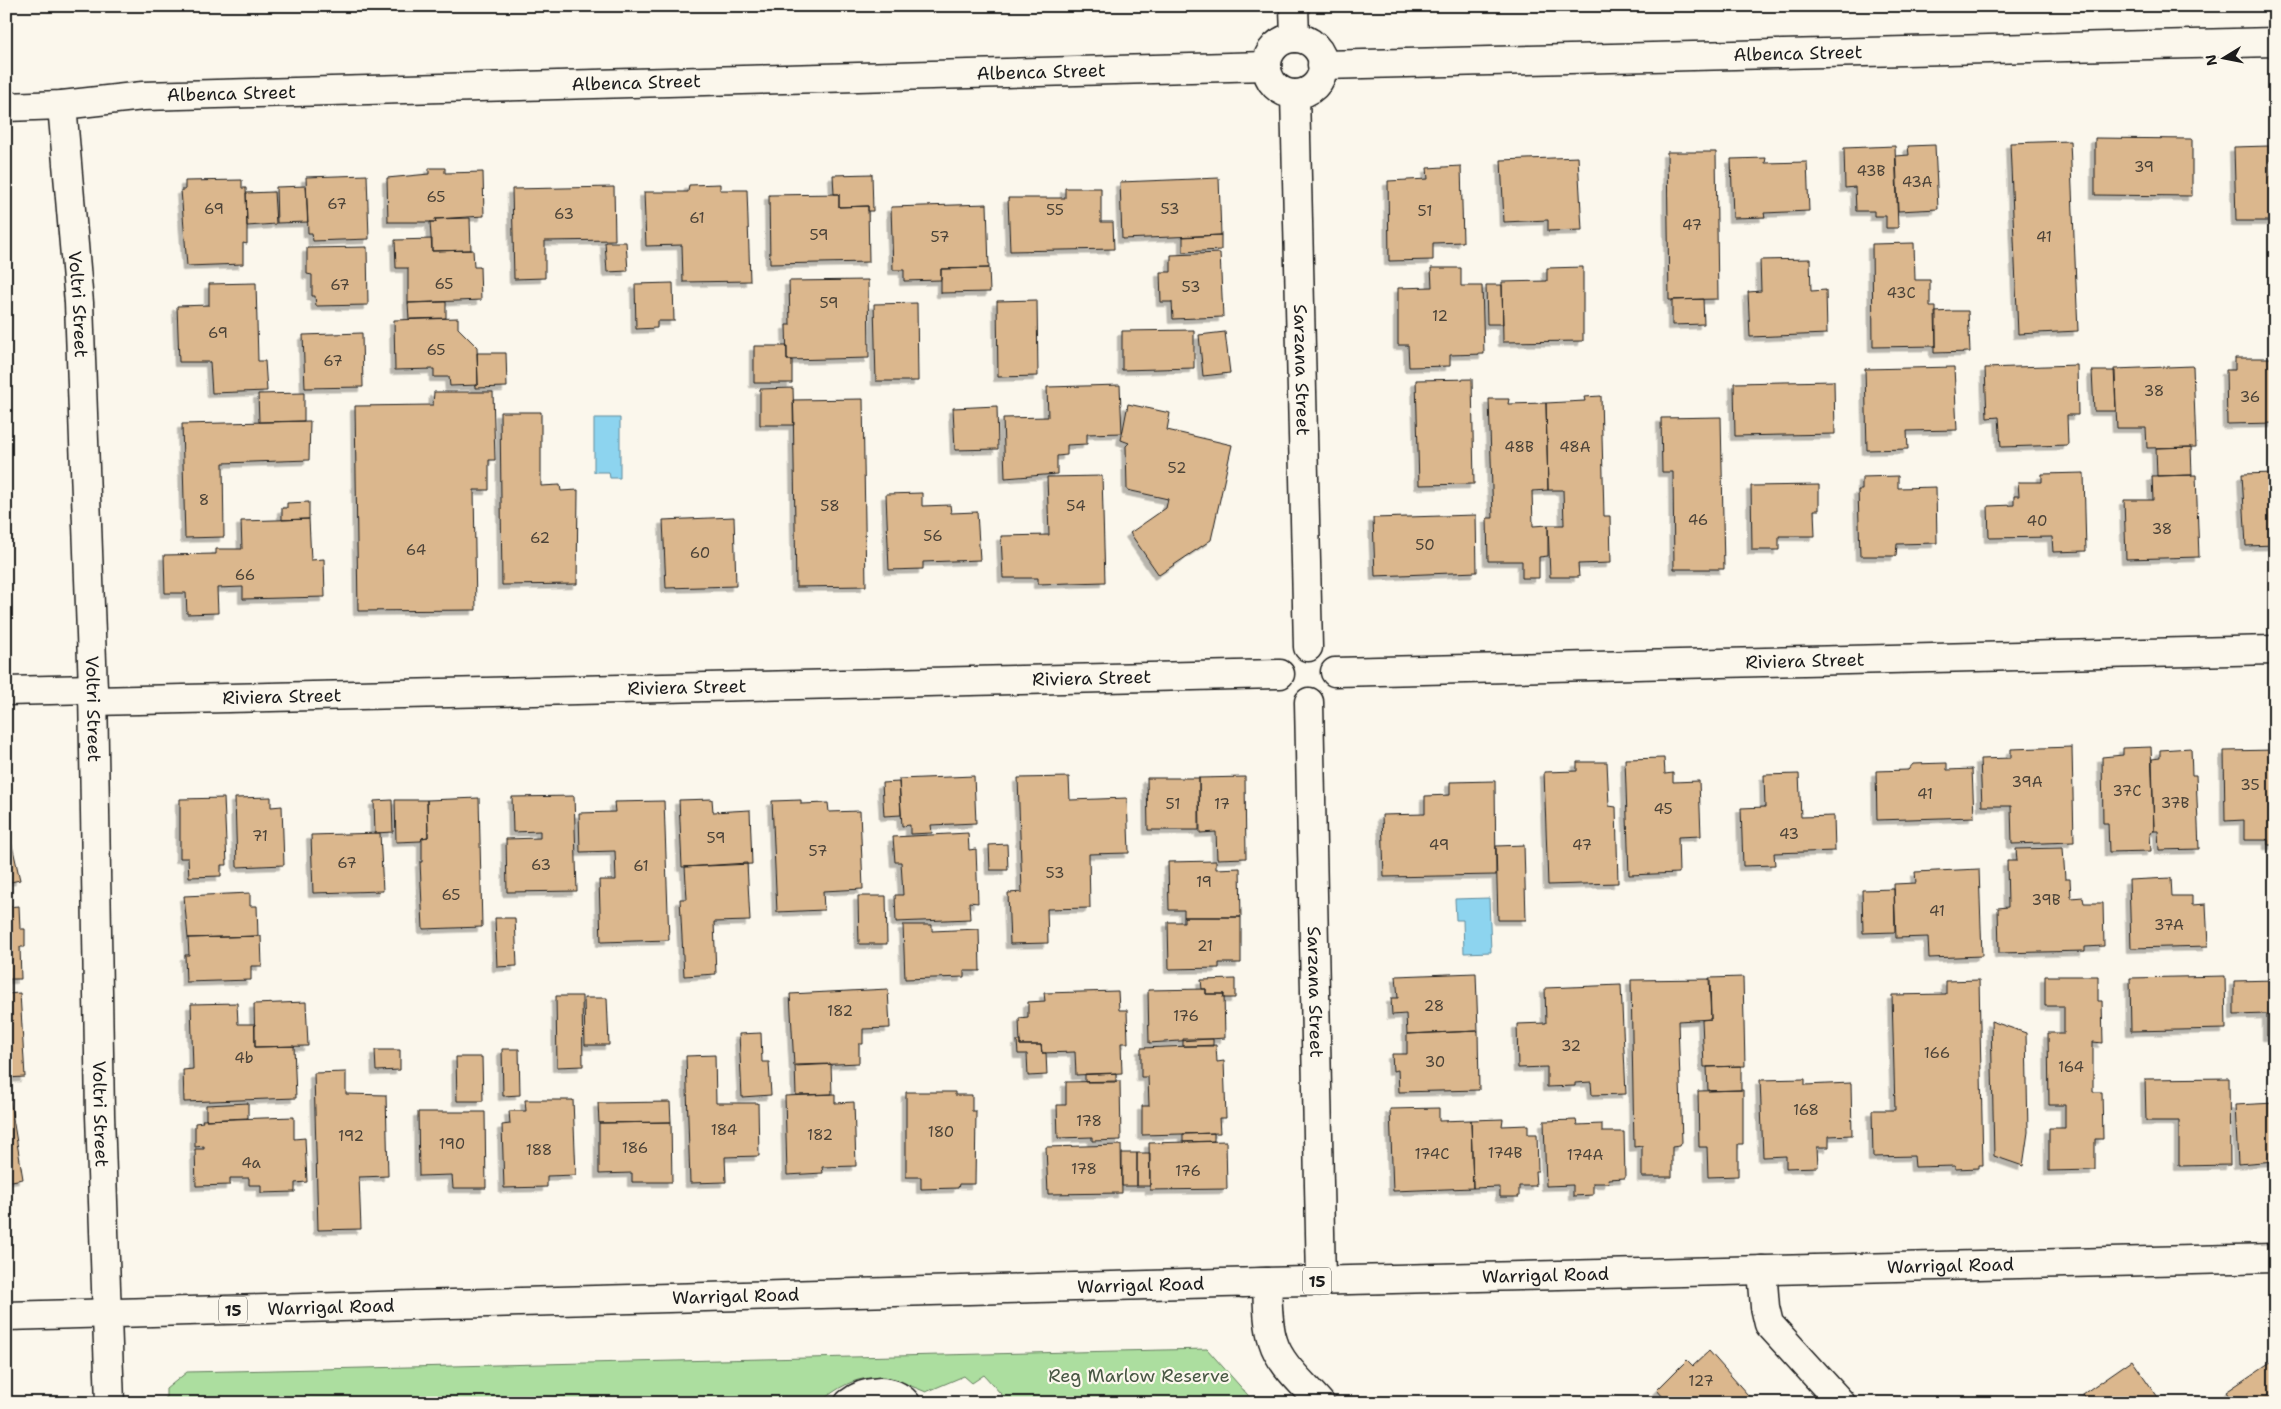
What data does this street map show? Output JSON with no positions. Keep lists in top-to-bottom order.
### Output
{
  "streets": {
    "main road": [
      "Albenca Street",
      "Voltri Street",
      "Sarzana Street",
      "Riviera Street",
      "Warrigal Road",
      "15"
    ]
  },
  "crossings": [
    ["Albenca Street", "Voltri Street"],
    ["Albenca Street", "Sarzana Street"],
    ["Voltri Street", "Riviera Street"],
    ["Voltri Street", "Warrigal Road"],
    ["Sarzana Street", "Riviera Street"],
    ["Sarzana Street", "Warrigal Road"]
  ],
  "parks": ["Reg Marlow Reserve"],
  "house_numbers": [
    "39",
    "43B",
    "43A",
    "65",
    "67",
    "69",
    "53",
    "55",
    "51",
    "63",
    "61",
    "47",
    "59",
    "57",
    "41",
    "65",
    "67",
    "53",
    "43C",
    "59",
    "12",
    "69",
    "65",
    "67",
    "38",
    "36",
    "48B",
    "48A",
    "52",
    "8",
    "58",
    "54",
    "46",
    "40",
    "38",
    "56",
    "62",
    "50",
    "64",
    "60",
    "66",
    "39A",
    "35",
    "37C",
    "41",
    "37B",
    "51",
    "17",
    "45",
    "43",
    "71",
    "59",
    "49",
    "47",
    "57",
    "67",
    "63",
    "61",
    "53",
    "19",
    "65",
    "39B",
    "41",
    "37A",
    "21",
    "28",
    "182",
    "176",
    "32",
    "166",
    "4b",
    "30",
    "164",
    "168",
    "178",
    "184",
    "180",
    "182",
    "192",
    "190",
    "186",
    "188",
    "174B",
    "174C",
    "174A",
    "4a",
    "178",
    "176",
    "127"
  ],
  "north": "left"
}
